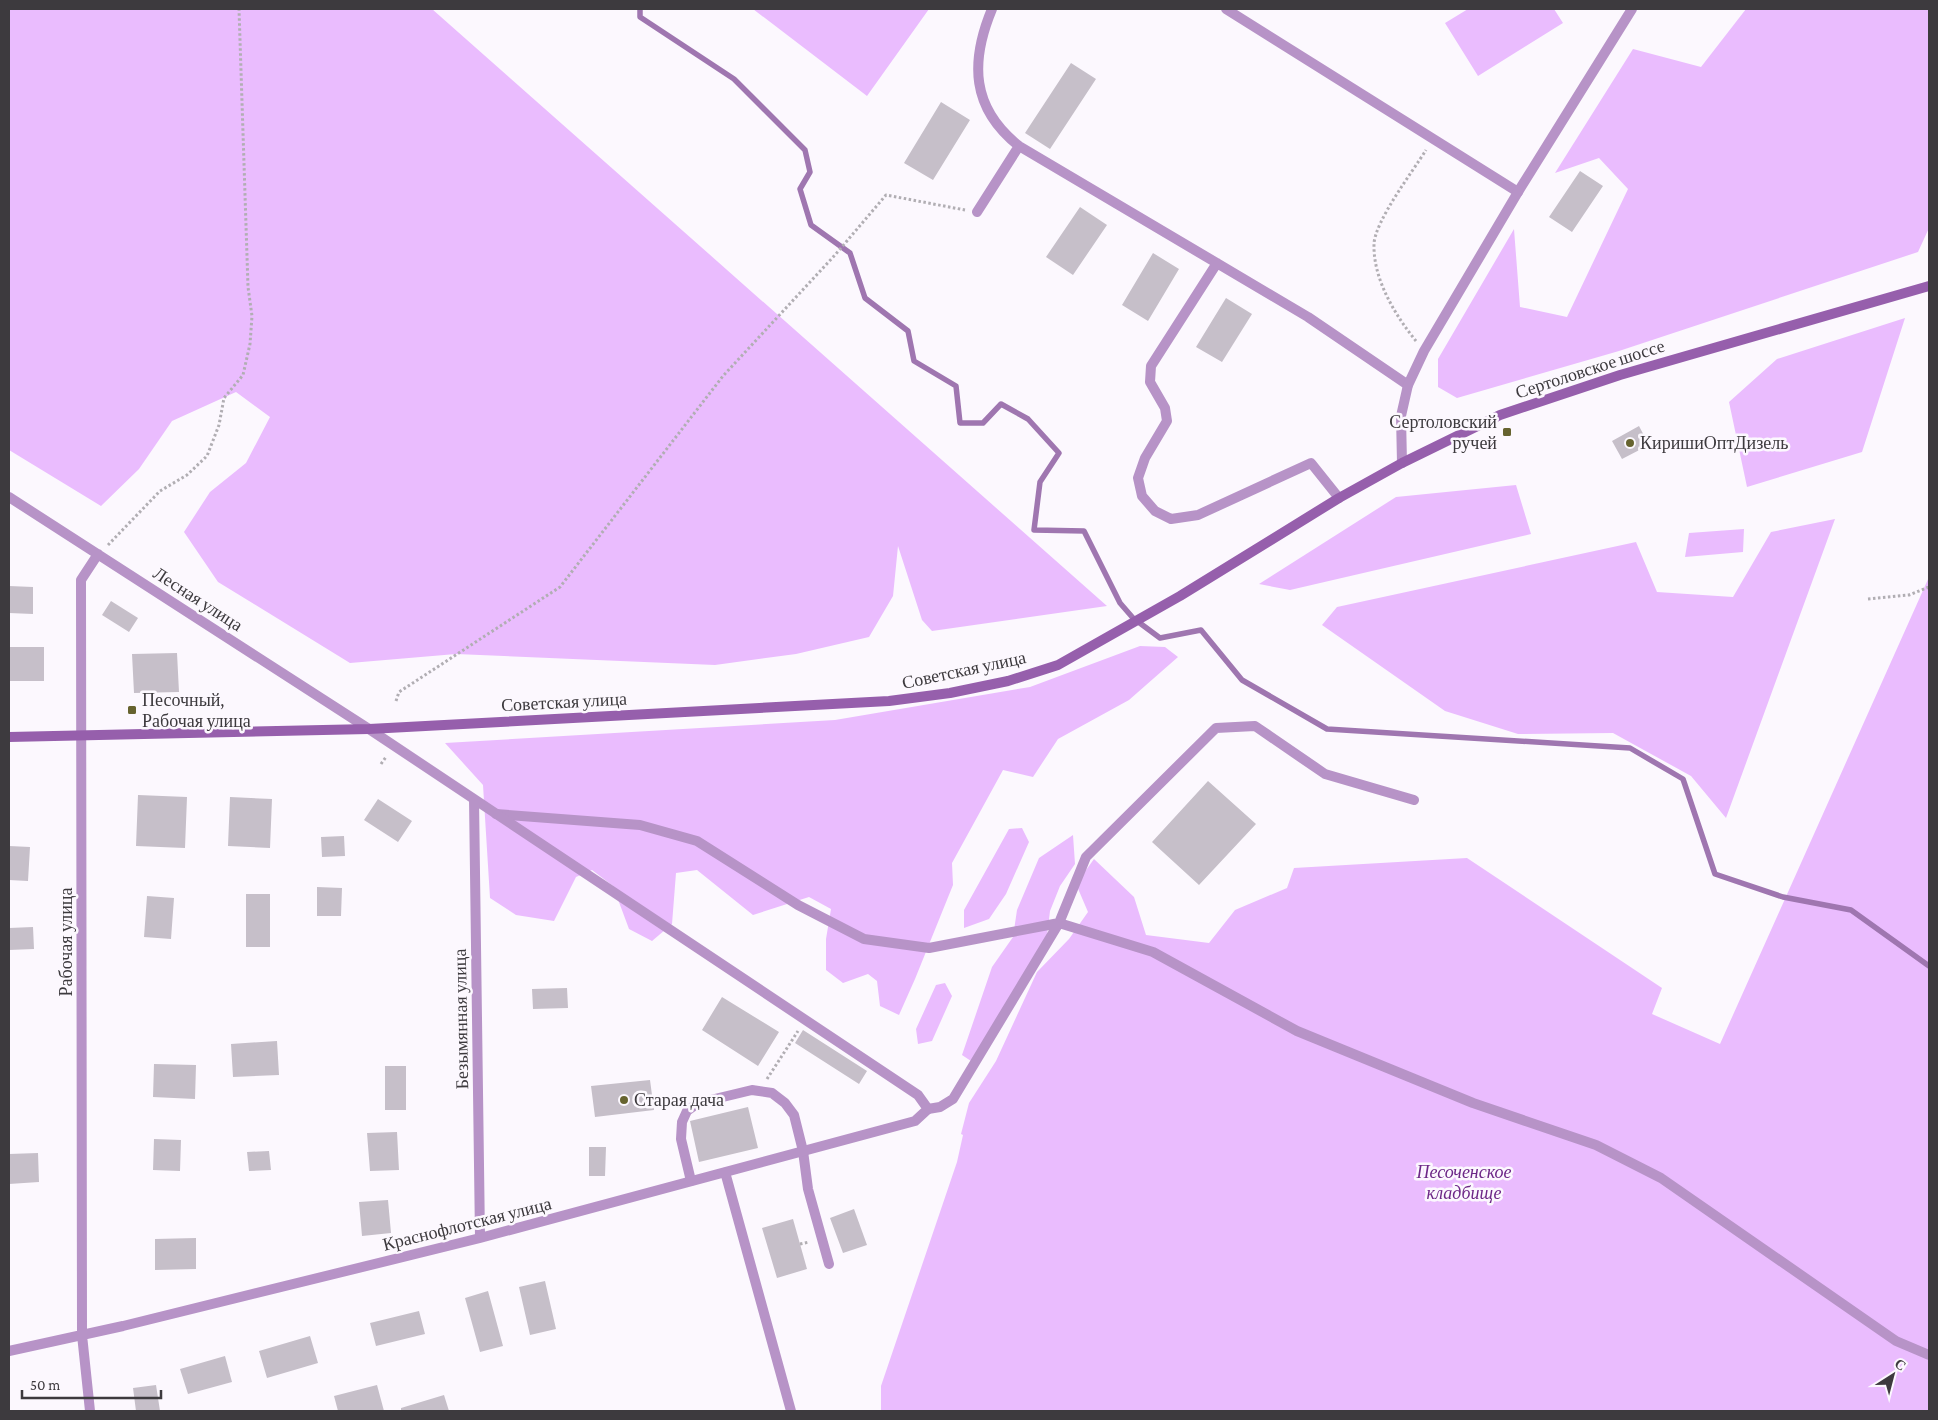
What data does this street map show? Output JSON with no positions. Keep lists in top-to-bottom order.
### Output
{
  "streets": {
    "main road": ["Сертоловское шоссе", "Советская улица"],
    "street": [
      "Лесная улица",
      "Рабочая улица",
      "Безымянная улица",
      "Краснофлотская улица"
    ]
  },
  "crossings": [
    ["Сертоловское шоссе", "Советская улица"],
    ["Лесная улица", "Советская улица"],
    ["Лесная улица", "Рабочая улица"],
    ["Лесная улица", "Безымянная улица"],
    ["Лесная улица", "Краснофлотская улица"],
    ["Советская улица", "Рабочая улица"],
    ["Рабочая улица", "Краснофлотская улица"],
    ["Безымянная улица", "Краснофлотская улица"]
  ],
  "parks": ["Песоченское кладбище"],
  "places": {
    "transit": ["Сертоловский ручей", "Песочный, Рабочая улица"],
    "other": ["КиришиОптДизель", "Старая дача"]
  },
  "scale_bar": "50 m",
  "north": "top right"
}
